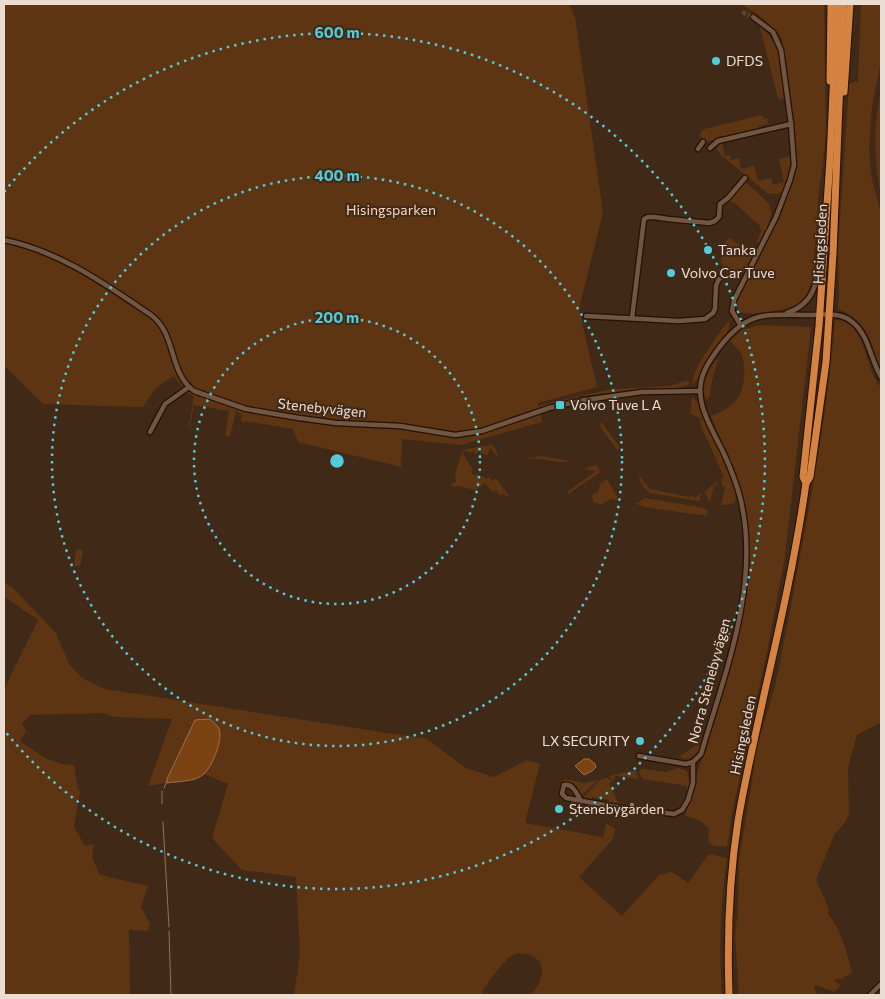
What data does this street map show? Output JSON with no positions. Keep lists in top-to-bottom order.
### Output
{
  "streets": {
    "highway": ["Hisingsleden"],
    "street": ["Stenebyvägen", "Norra Stenebyvägen"]
  },
  "crossings": [
    ["Hisingsleden", "Norra Stenebyvägen"],
    ["Stenebyvägen", "Norra Stenebyvägen"]
  ],
  "parks": ["Hisingsparken"],
  "places": {
    "other": [
      "DFDS",
      "Tanka",
      "Volvo Car Tuve",
      "LX SECURITY",
      "Stenebygården"
    ],
    "transit": ["Volvo Tuve L A"]
  },
  "rings": ["600 m", "400 m", "200 m"]
}
